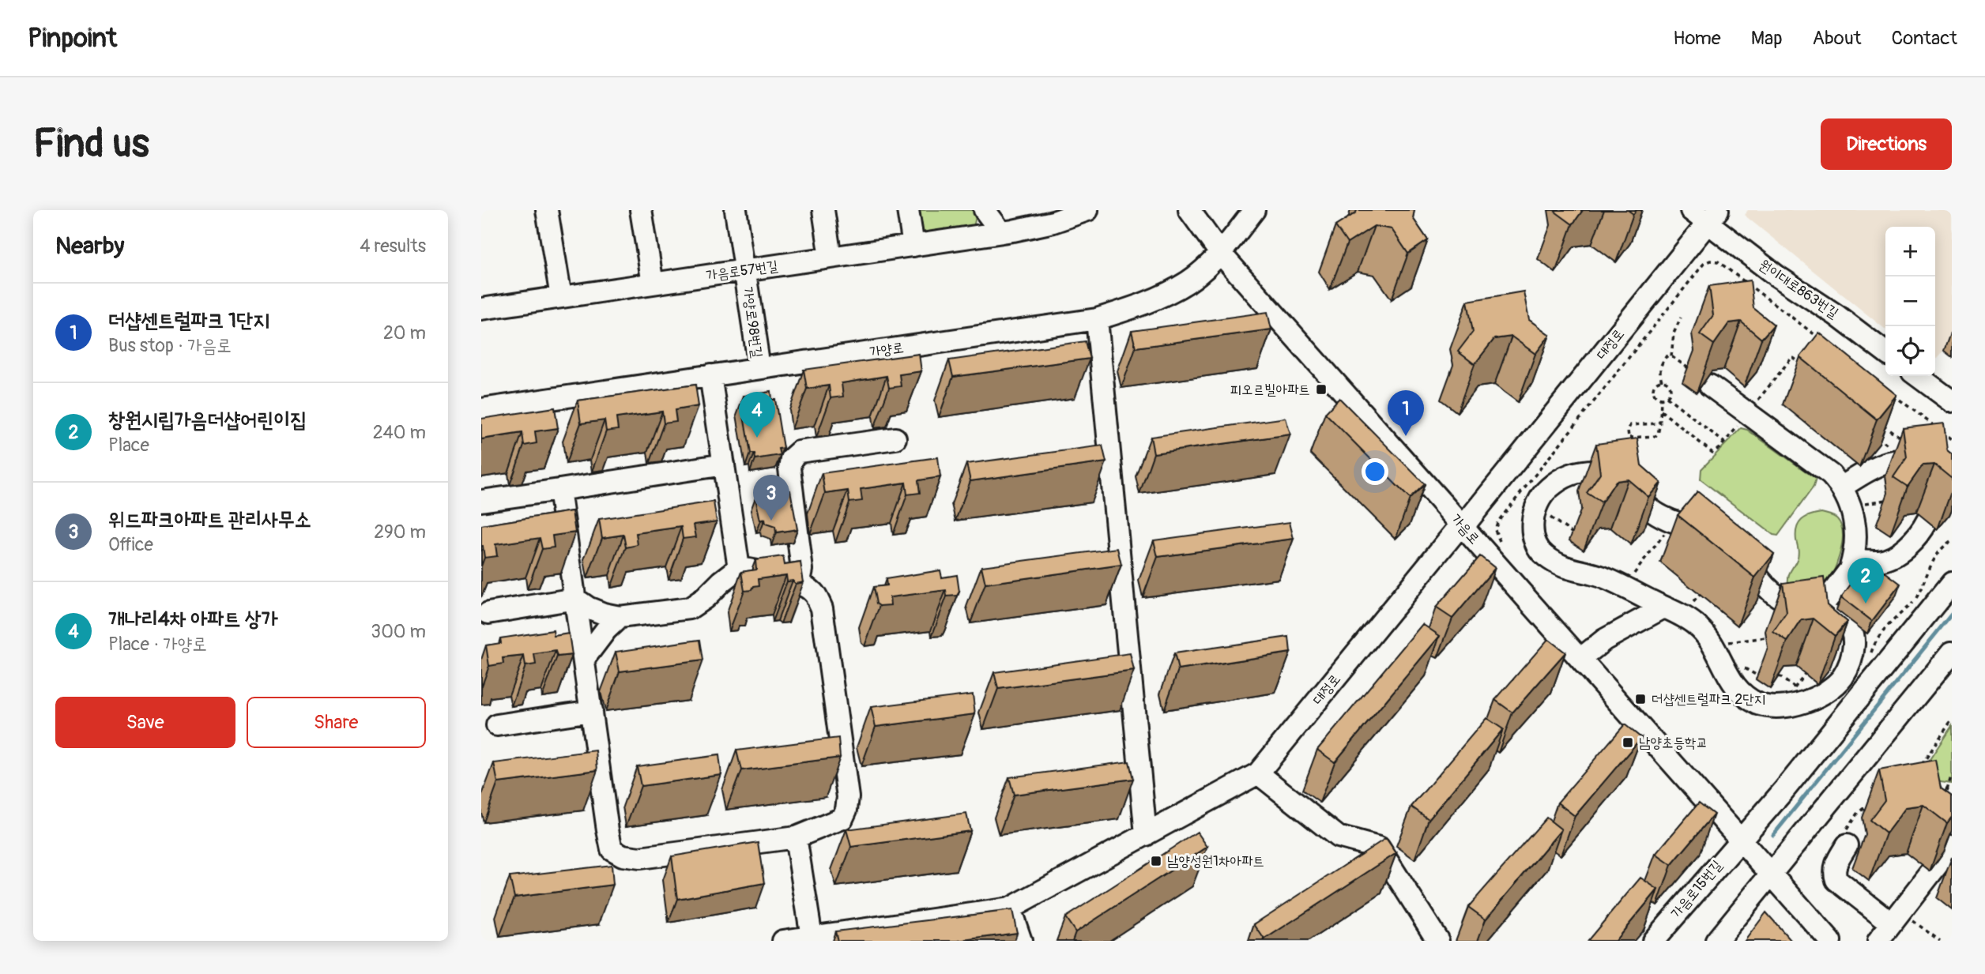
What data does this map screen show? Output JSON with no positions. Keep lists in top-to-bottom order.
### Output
{
  "streets": {
    "street": [
      "가음로57번길",
      "원이대로863번길",
      "가양로98번길",
      "대정로",
      "가양로",
      "가음로",
      "가음로15번길"
    ]
  },
  "crossings": [
    ["가음로57번길", "가양로98번길"],
    ["원이대로863번길", "대정로"],
    ["가양로98번길", "가양로"],
    ["대정로", "가음로"],
    ["가양로", "가음로"],
    ["가음로", "가음로15번길"]
  ],
  "places": {
    "transit": [
      "피오르빌아파트",
      "더샵센트럴파크 2단지",
      "남양초등학교",
      "남양성원1차아파트"
    ]
  },
  "page": {
    "header": "Pinpoint",
    "nav": [
      "Home",
      "Map",
      "About",
      "Contact"
    ],
    "buttons": [
      "Directions",
      ["Save", "Share"]
    ],
    "title": "Find us",
    "heading": ["Nearby", "4 results"],
    "map_buttons": ["+", "−"],
    "list": [
      {
        "mark": "1",
        "name": "더샵센트럴파크 1단지",
        "note": "Bus stop · 가음로",
        "value": "20 m"
      },
      {
        "mark": "2",
        "name": "창원시립가음더샵어린이집",
        "note": "Place",
        "value": "240 m"
      },
      {
        "mark": "3",
        "name": "위드파크아파트 관리사무소",
        "note": "Office",
        "value": "290 m"
      },
      {
        "mark": "4",
        "name": "개나리4차 아파트 상가",
        "note": "Place · 가양로",
        "value": "300 m"
      }
    ],
    "pins": [
      "1",
      "4",
      "3",
      "2"
    ]
  }
}
